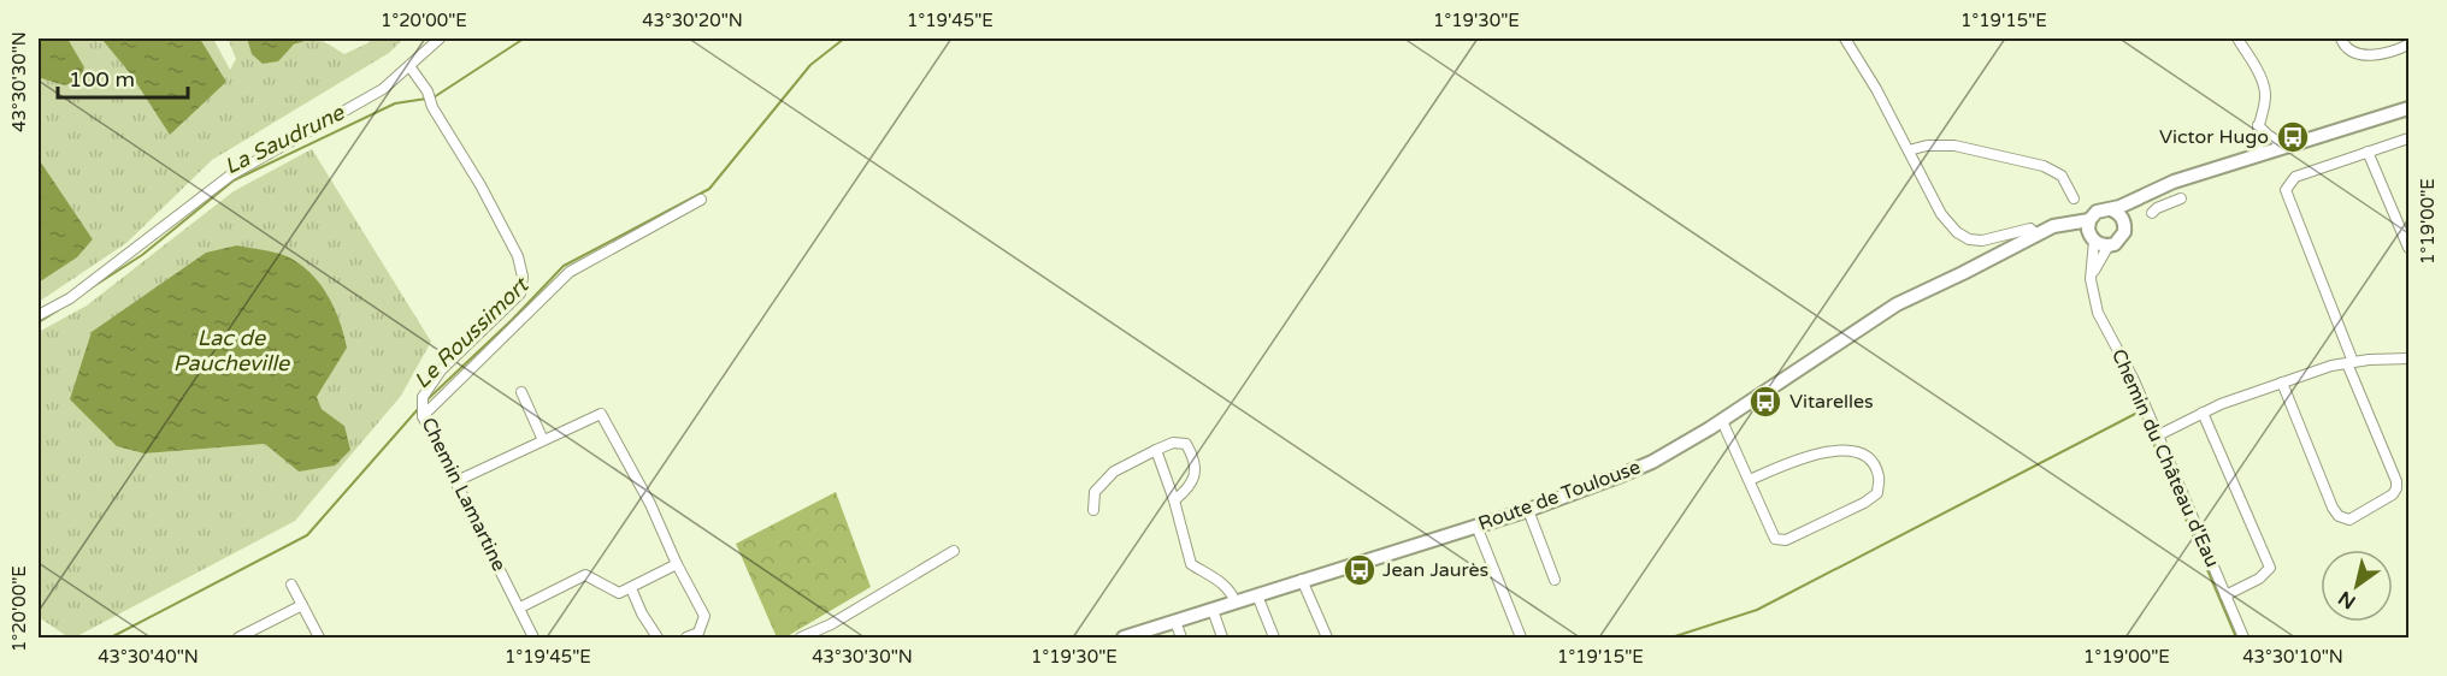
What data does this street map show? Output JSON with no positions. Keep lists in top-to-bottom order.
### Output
{
  "streets": {
    "main road": ["Route de Toulouse"],
    "street": ["Chemin du Château d'Eau", "Chemin Lamartine"]
  },
  "crossings": [
    ["Chemin du Château d'Eau", "Route de Toulouse"]
  ],
  "water": ["La Saudrune", "Le Roussimort", "Lac de Paucheville"],
  "places": {
    "bus stop": ["Victor Hugo", "Vitarelles", "Jean Jaurès"]
  },
  "scale_bar": "100 m",
  "north": "bottom left",
  "coordinates": [
    "1°20'00\"E",
    "43°30'20\"N",
    "1°19'45\"E",
    "1°19'30\"E",
    "1°19'15\"E",
    "43°30'30\"N",
    "1°19'00\"E",
    "43°30'40\"N",
    "43°30'10\"N"
  ]
}
